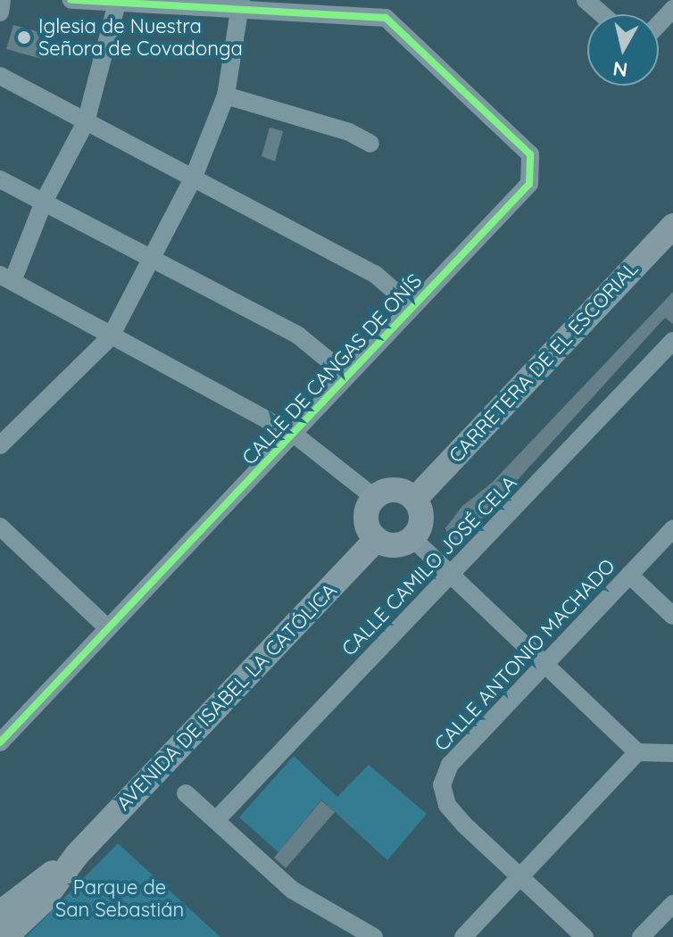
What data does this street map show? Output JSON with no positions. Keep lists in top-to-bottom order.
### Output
{
  "streets": {
    "street": [
      "CARRETERA DE EL ESCORIAL",
      "CALLE DE CANGAS DE ONÍS",
      "CALLE CAMILO JOSÉ CELA",
      "CALLE ANTONIO MACHADO",
      "AVENIDA DE ISABEL LA CATÓLICA"
    ]
  },
  "crossings": [
    ["CARRETERA DE EL ESCORIAL", "AVENIDA DE ISABEL LA CATÓLICA"]
  ],
  "parks": ["Parque de San Sebastián"],
  "places": ["Iglesia de Nuestra Señora de Covadonga"],
  "north": "bottom"
}
